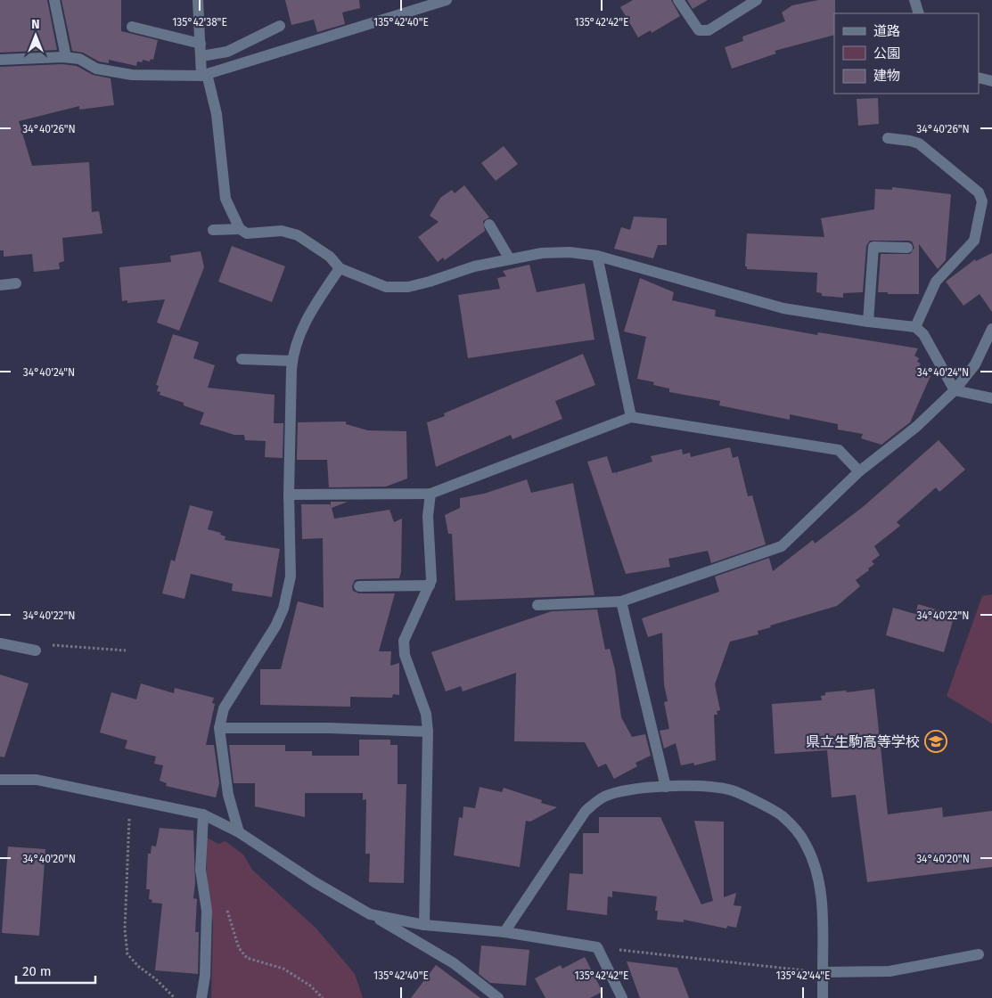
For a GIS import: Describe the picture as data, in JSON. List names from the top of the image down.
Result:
{
  "places": {
    "school or university": ["県立生駒高等学校"]
  },
  "legend": ["道路", "公園", "建物"],
  "scale_bar": "20 m",
  "north": "top",
  "coordinates": [
    "135°42'38\"E",
    "135°42'40\"E",
    "135°42'42\"E",
    "34°40'26\"N",
    "34°40'24\"N",
    "34°40'22\"N",
    "34°40'20\"N",
    "135°42'44\"E"
  ]
}
